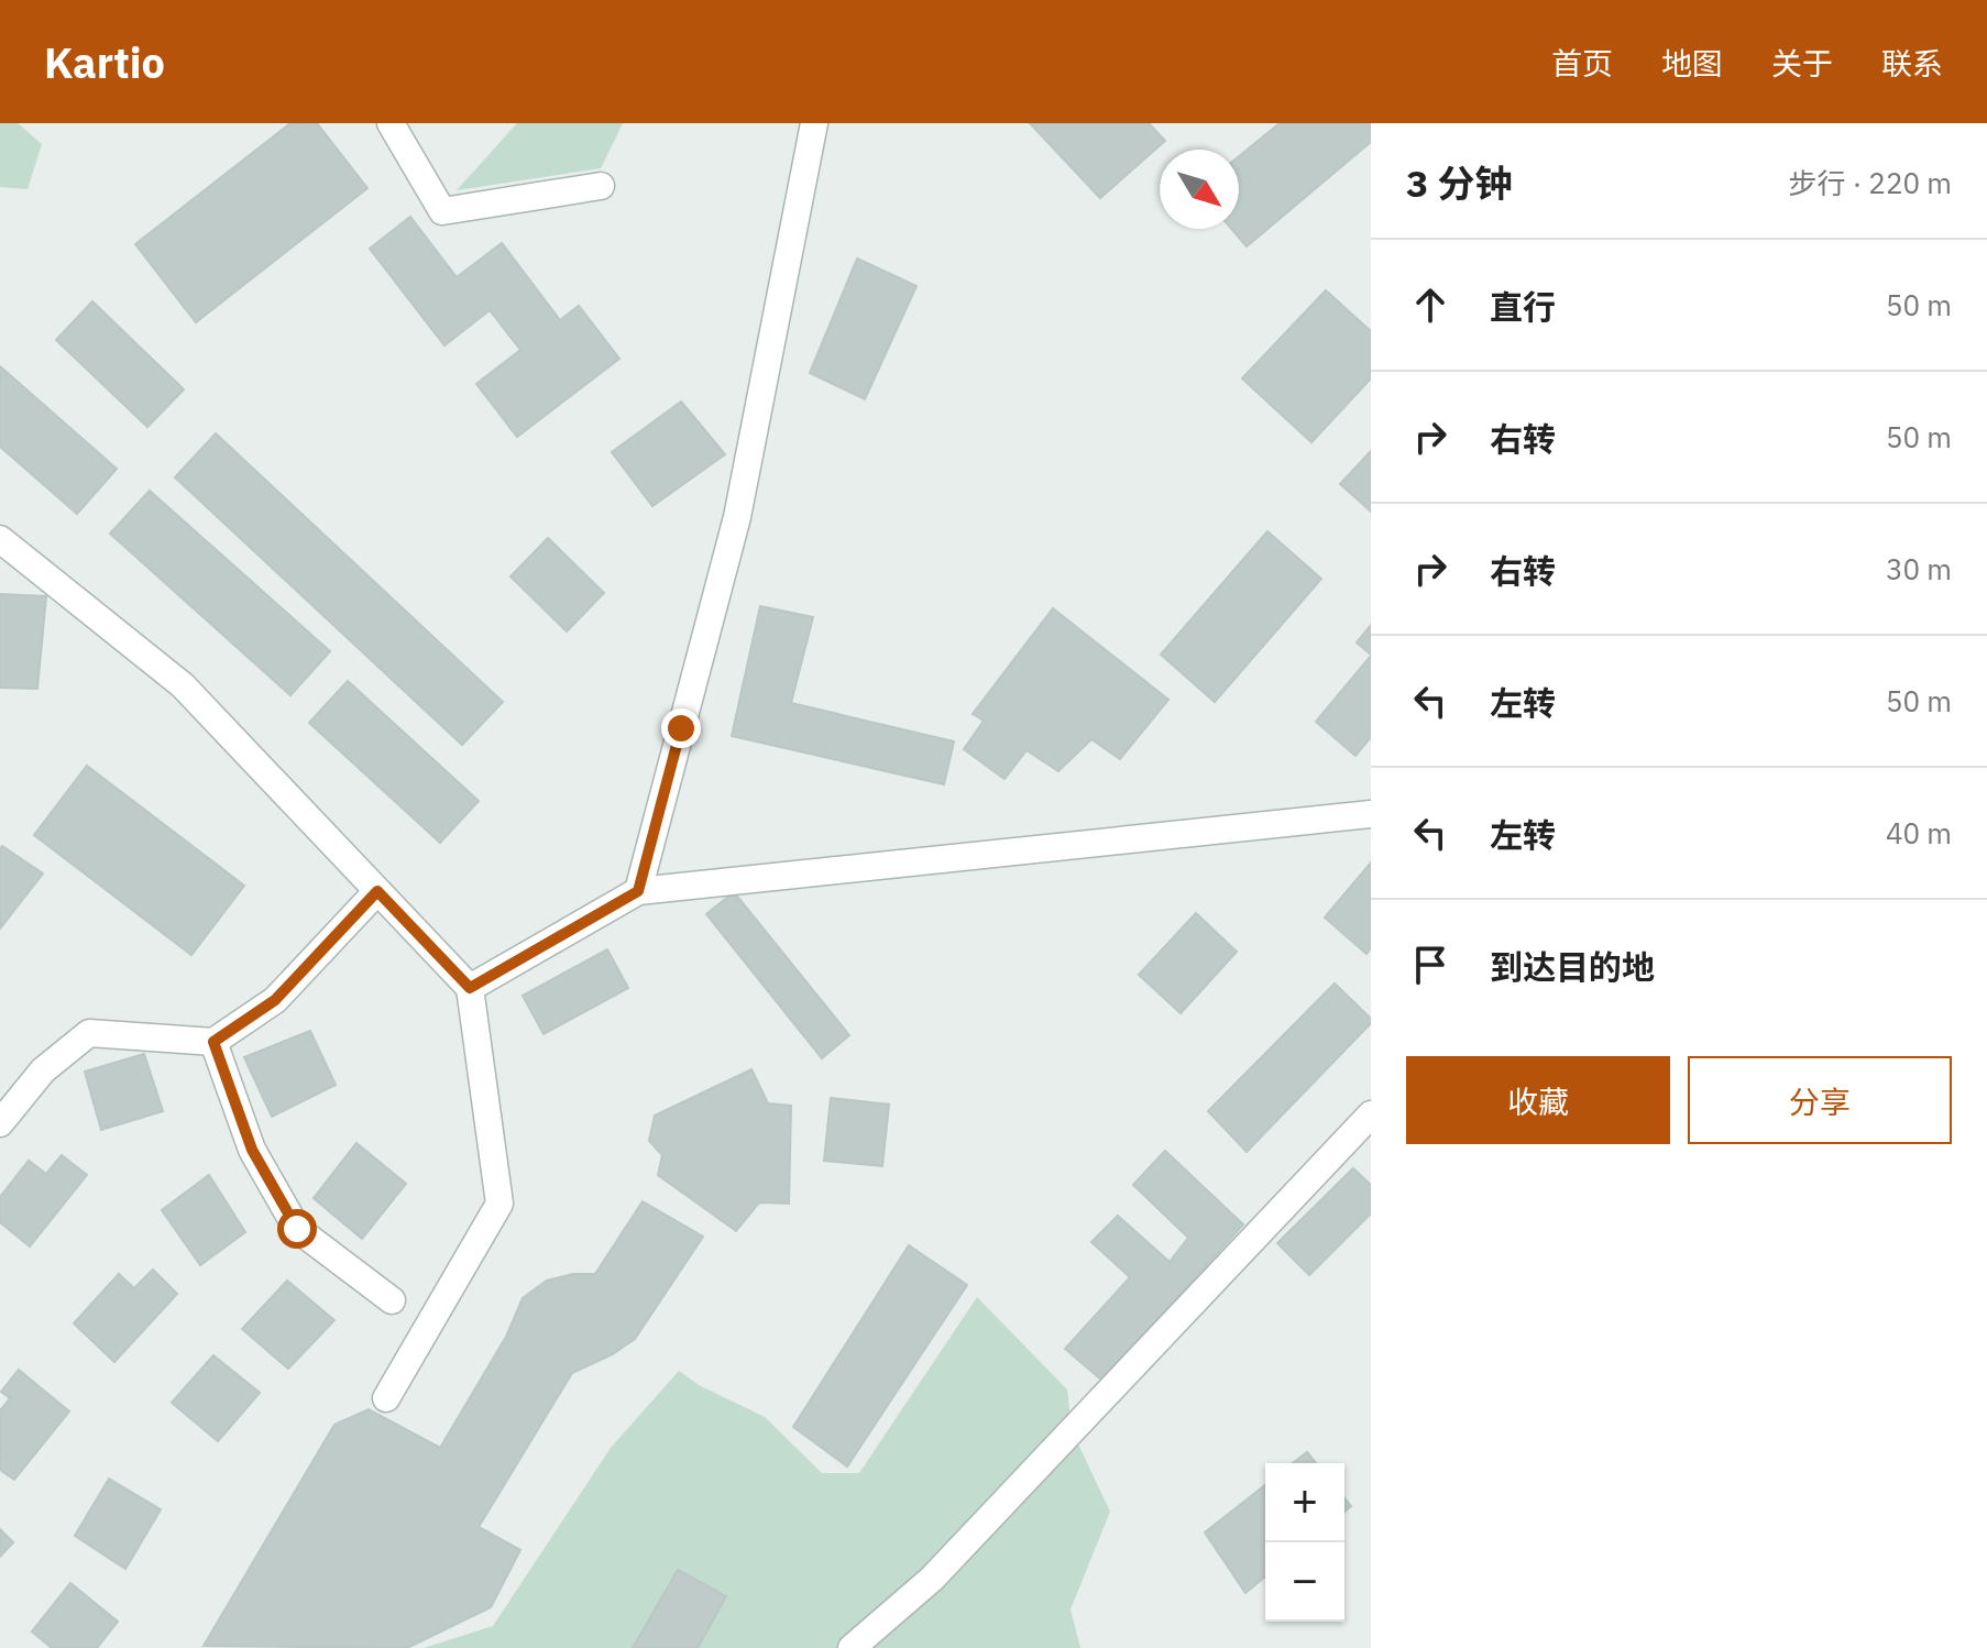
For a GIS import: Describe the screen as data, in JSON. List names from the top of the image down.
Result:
{
  "north": "bottom right",
  "page": {
    "header": "Kartio",
    "nav": [
      "首页",
      "地图",
      "关于",
      "联系"
    ],
    "heading": ["3 分钟", "步行 · 220 m"],
    "list": [
      ["直行", "50 m"],
      ["右转", "50 m"],
      ["右转", "30 m"],
      ["左转", "50 m"],
      ["左转", "40 m"],
      "到达目的地"
    ],
    "buttons": ["收藏", "分享"],
    "map_buttons": ["+", "−"]
  }
}
